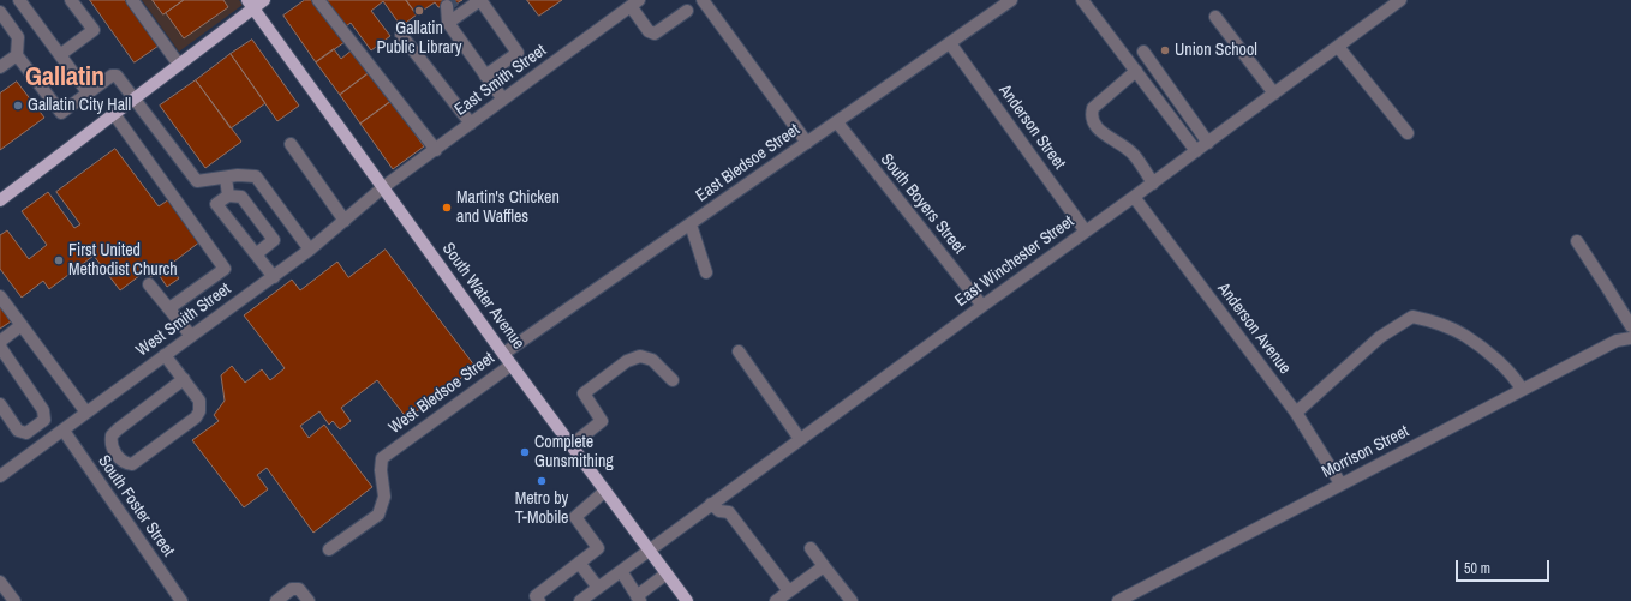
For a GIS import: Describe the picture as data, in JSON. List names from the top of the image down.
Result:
{
  "streets": {
    "main road": ["South Water Avenue"],
    "street": [
      "East Smith Street",
      "Anderson Street",
      "East Bledsoe Street",
      "South Boyers Street",
      "East Winchester Street",
      "West Smith Street",
      "Anderson Avenue",
      "West Bledsoe Street",
      "Morrison Street",
      "South Foster Street"
    ]
  },
  "crossings": [
    ["East Smith Street", "South Water Avenue"],
    ["East Smith Street", "West Smith Street"],
    ["Anderson Street", "East Bledsoe Street"],
    ["Anderson Street", "East Winchester Street"],
    ["East Bledsoe Street", "South Boyers Street"],
    ["East Bledsoe Street", "South Water Avenue"],
    ["South Boyers Street", "East Winchester Street"],
    ["East Winchester Street", "South Water Avenue"],
    ["East Winchester Street", "Anderson Avenue"],
    ["South Water Avenue", "West Smith Street"],
    ["South Water Avenue", "West Bledsoe Street"],
    ["West Smith Street", "South Foster Street"],
    ["Anderson Avenue", "Morrison Street"]
  ],
  "districts": ["Gallatin"],
  "places": [
    "Gallatin Public Library",
    "Union School",
    "Gallatin City Hall",
    "Martin's Chicken and Waffles",
    "First United Methodist Church",
    "Complete Gunsmithing",
    "Metro by T-Mobile"
  ],
  "scale_bar": "50 m"
}
